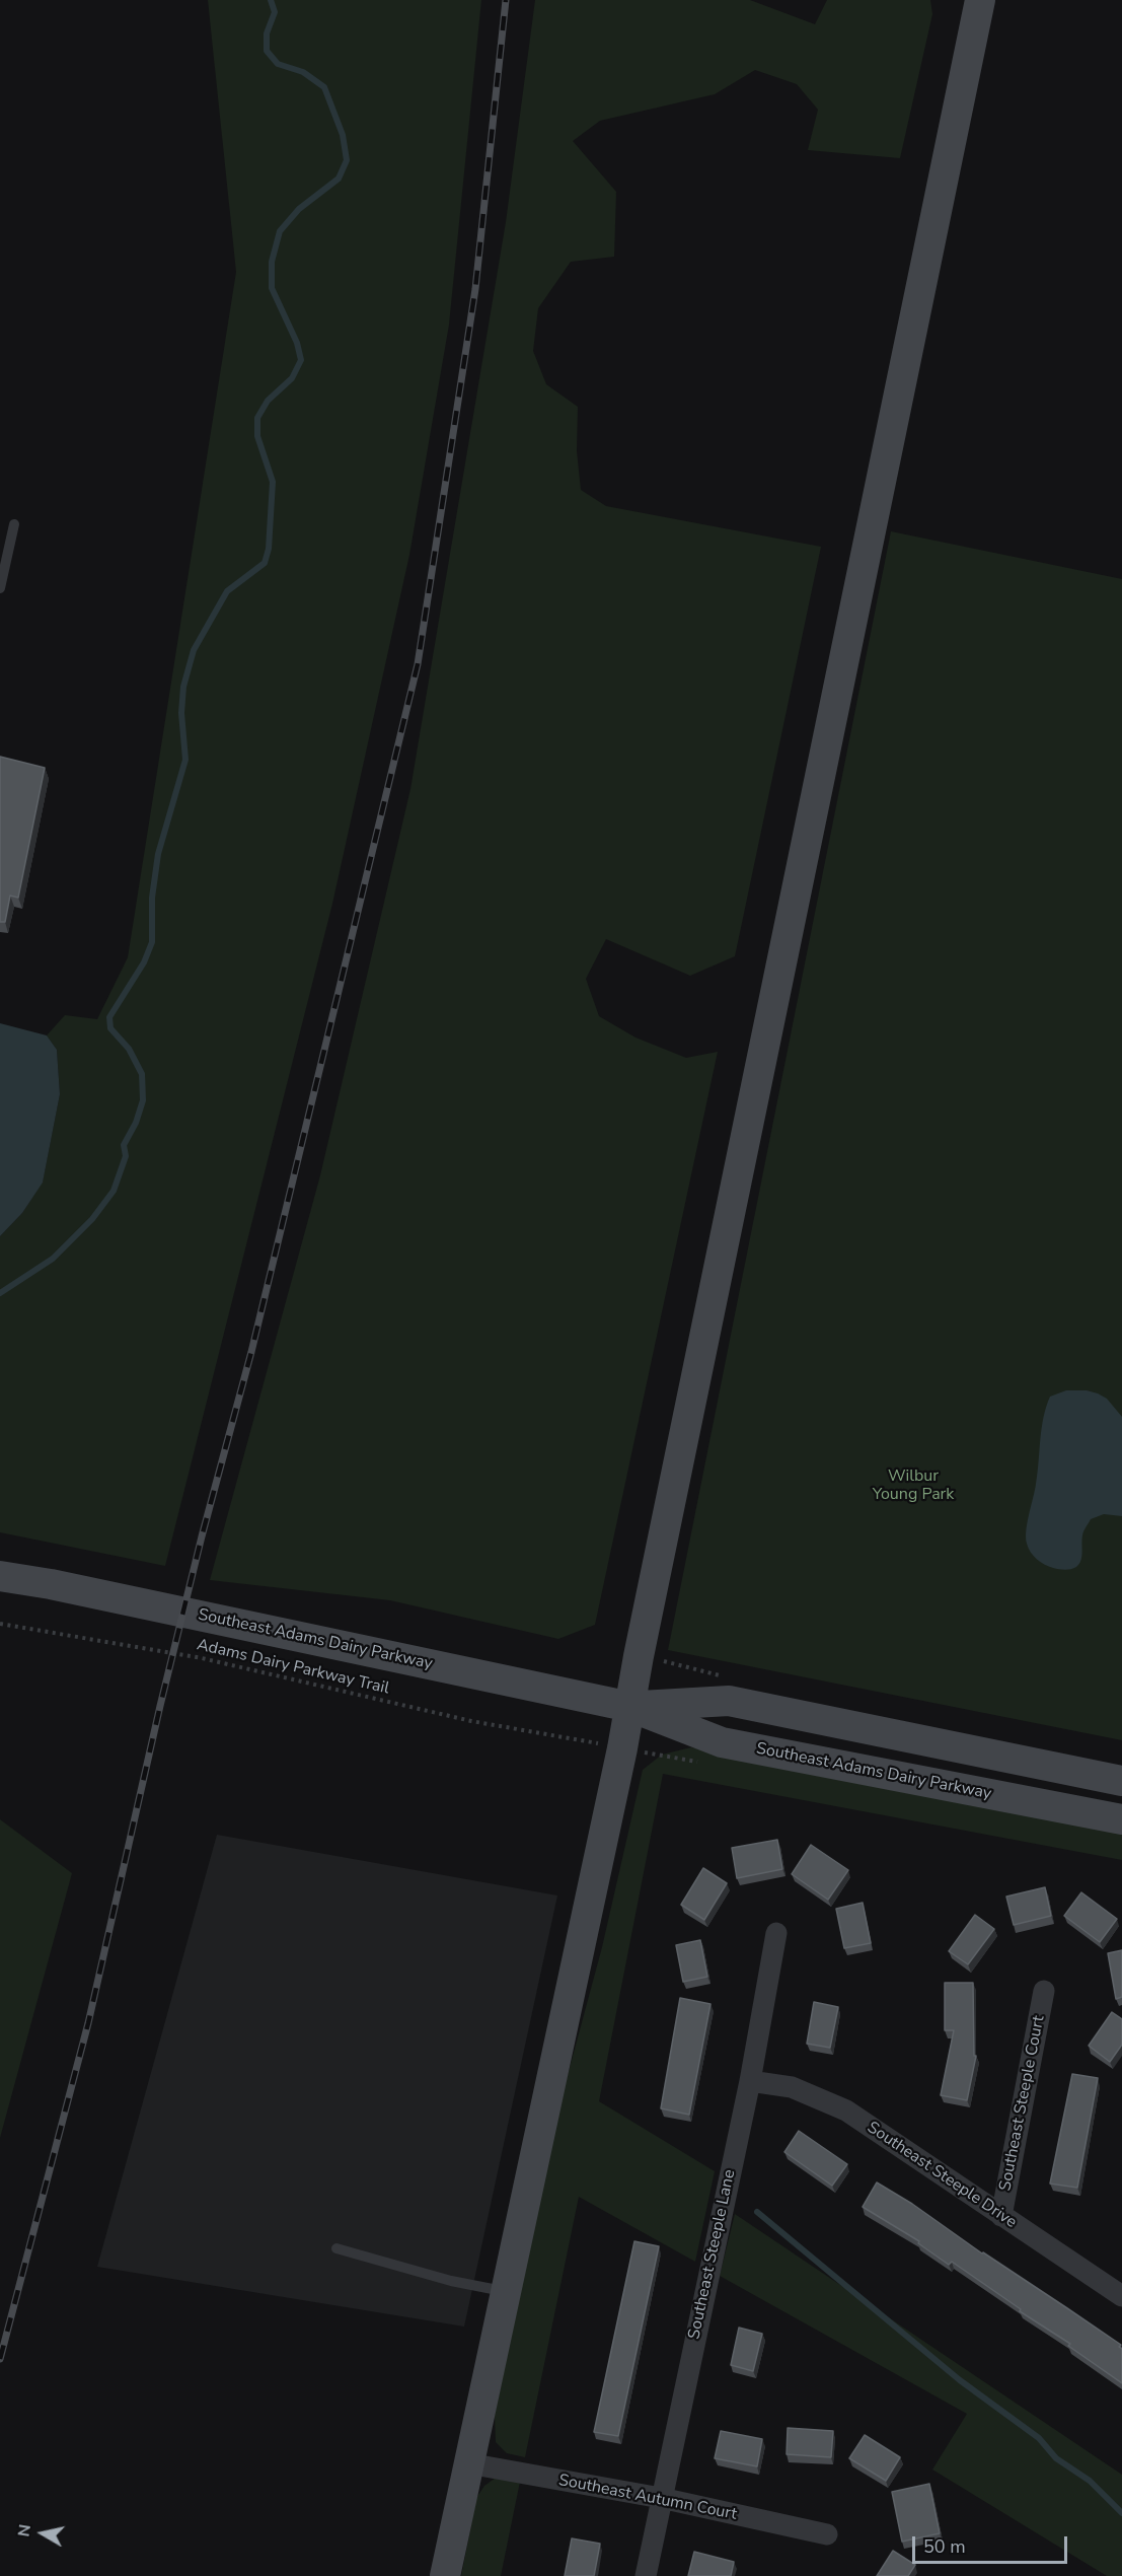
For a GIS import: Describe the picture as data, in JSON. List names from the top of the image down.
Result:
{
  "streets": {
    "main road": ["Southeast Adams Dairy Parkway"],
    "street": [
      "Southeast Steeple Court",
      "Southeast Steeple Drive",
      "Southeast Steeple Lane",
      "Southeast Autumn Court"
    ],
    "path": ["Adams Dairy Parkway Trail"]
  },
  "crossings": [
    ["Southeast Steeple Court", "Southeast Steeple Drive"],
    ["Southeast Steeple Drive", "Southeast Steeple Lane"],
    ["Southeast Steeple Lane", "Southeast Autumn Court"]
  ],
  "parks": ["Wilbur Young Park"],
  "scale_bar": "50 m",
  "north": "left"
}
